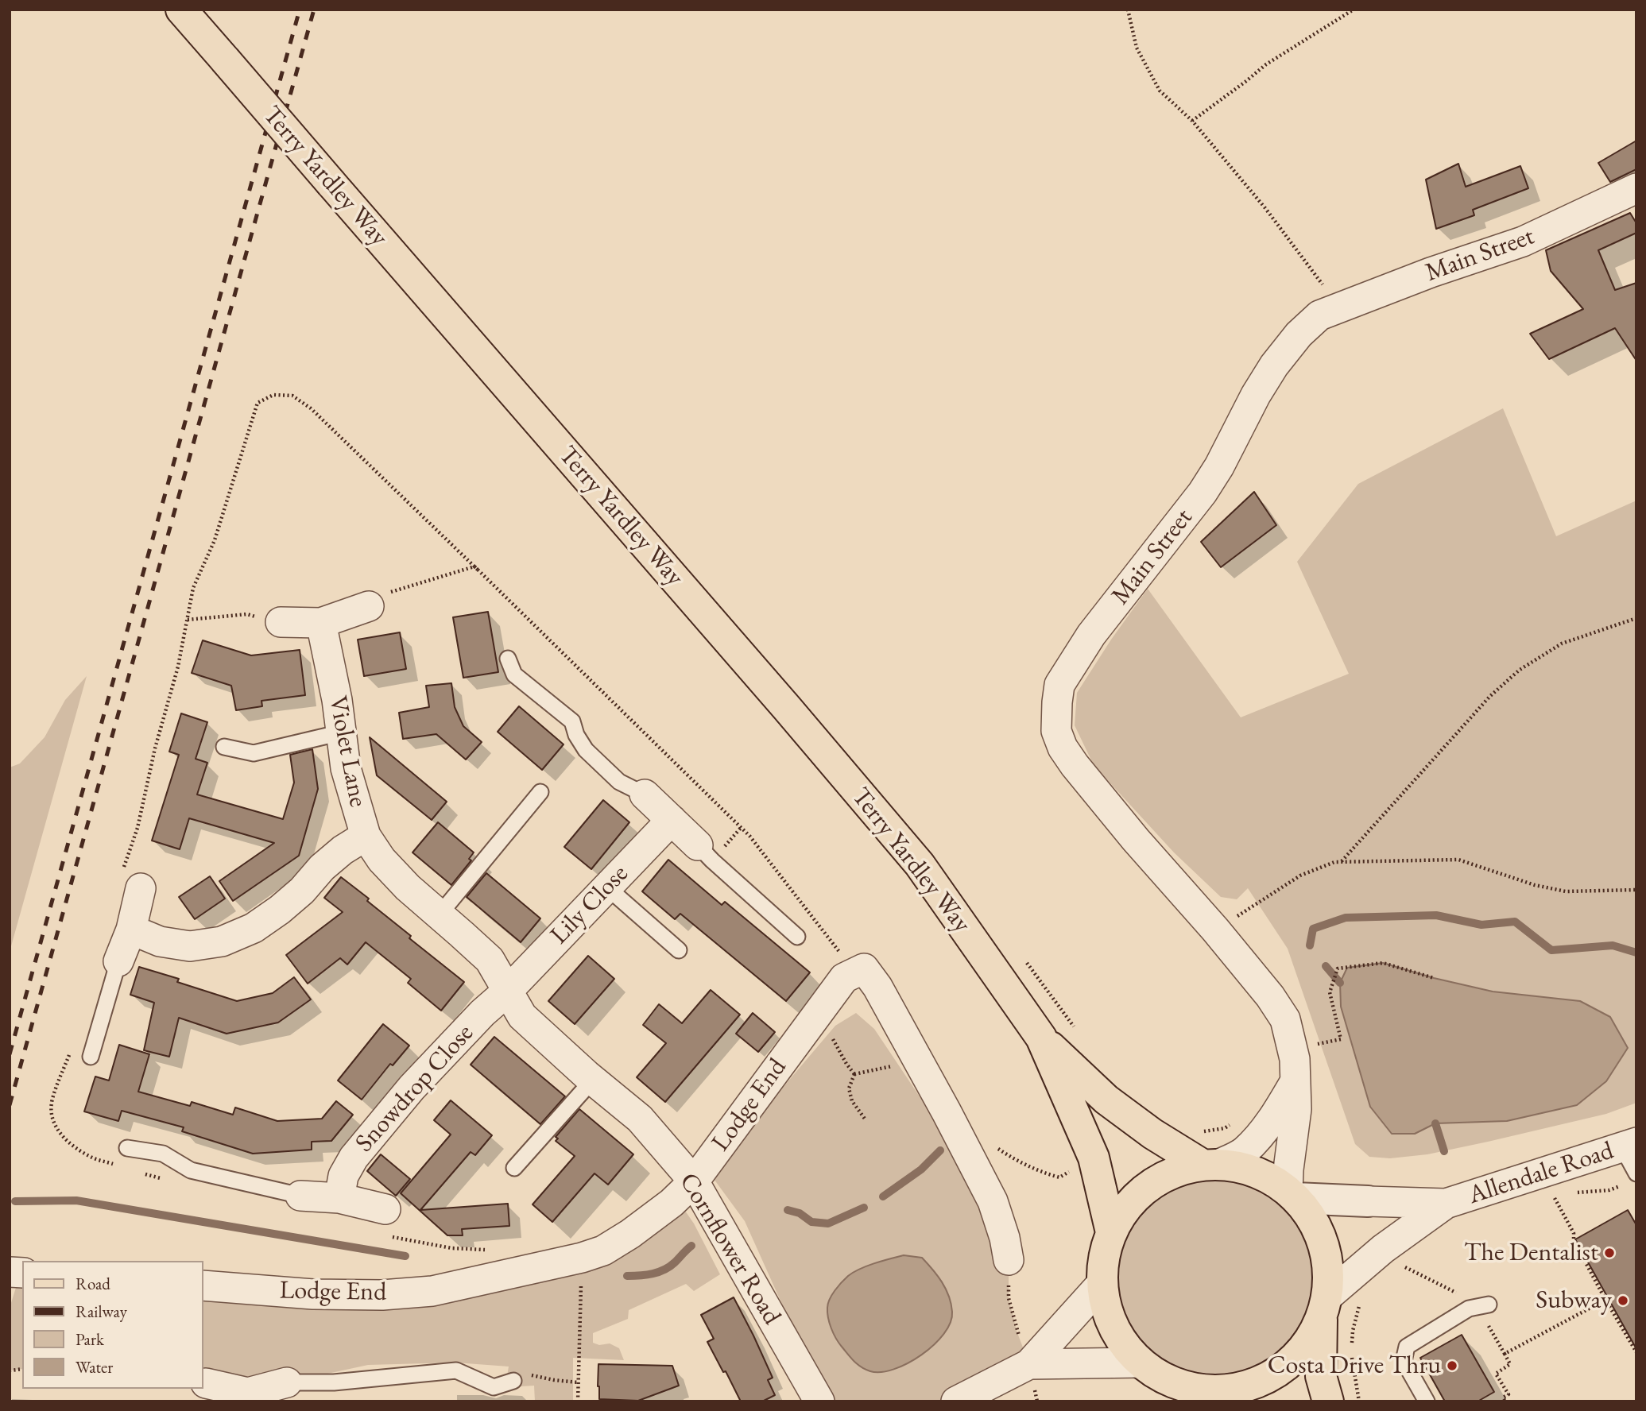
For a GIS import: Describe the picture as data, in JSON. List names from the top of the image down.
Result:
{
  "streets": {
    "main road": ["Terry Yardley Way"],
    "street": [
      "Main Street",
      "Violet Lane",
      "Lily Close",
      "Snowdrop Close",
      "Lodge End",
      "Allendale Road",
      "Cornflower Road"
    ]
  },
  "crossings": [
    ["Main Street", "Allendale Road"],
    ["Violet Lane", "Lily Close"],
    ["Violet Lane", "Snowdrop Close"],
    ["Violet Lane", "Cornflower Road"],
    ["Lily Close", "Snowdrop Close"],
    ["Lily Close", "Cornflower Road"],
    ["Snowdrop Close", "Cornflower Road"],
    ["Lodge End", "Cornflower Road"]
  ],
  "places": ["The Dentalist", "Subway", "Costa Drive Thru"],
  "legend": [
    "Road",
    "Railway",
    "Park",
    "Water"
  ]
}
